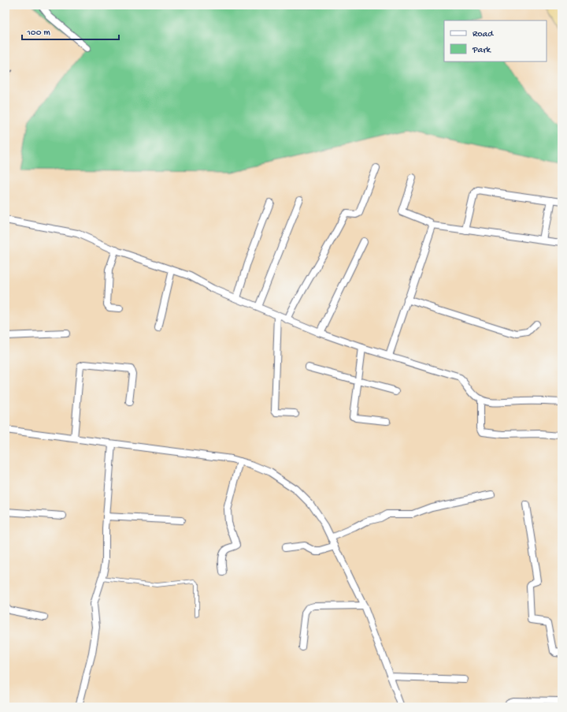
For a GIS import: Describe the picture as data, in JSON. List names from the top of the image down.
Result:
{
  "legend": ["Road", "Park"],
  "scale_bar": "100 m"
}
